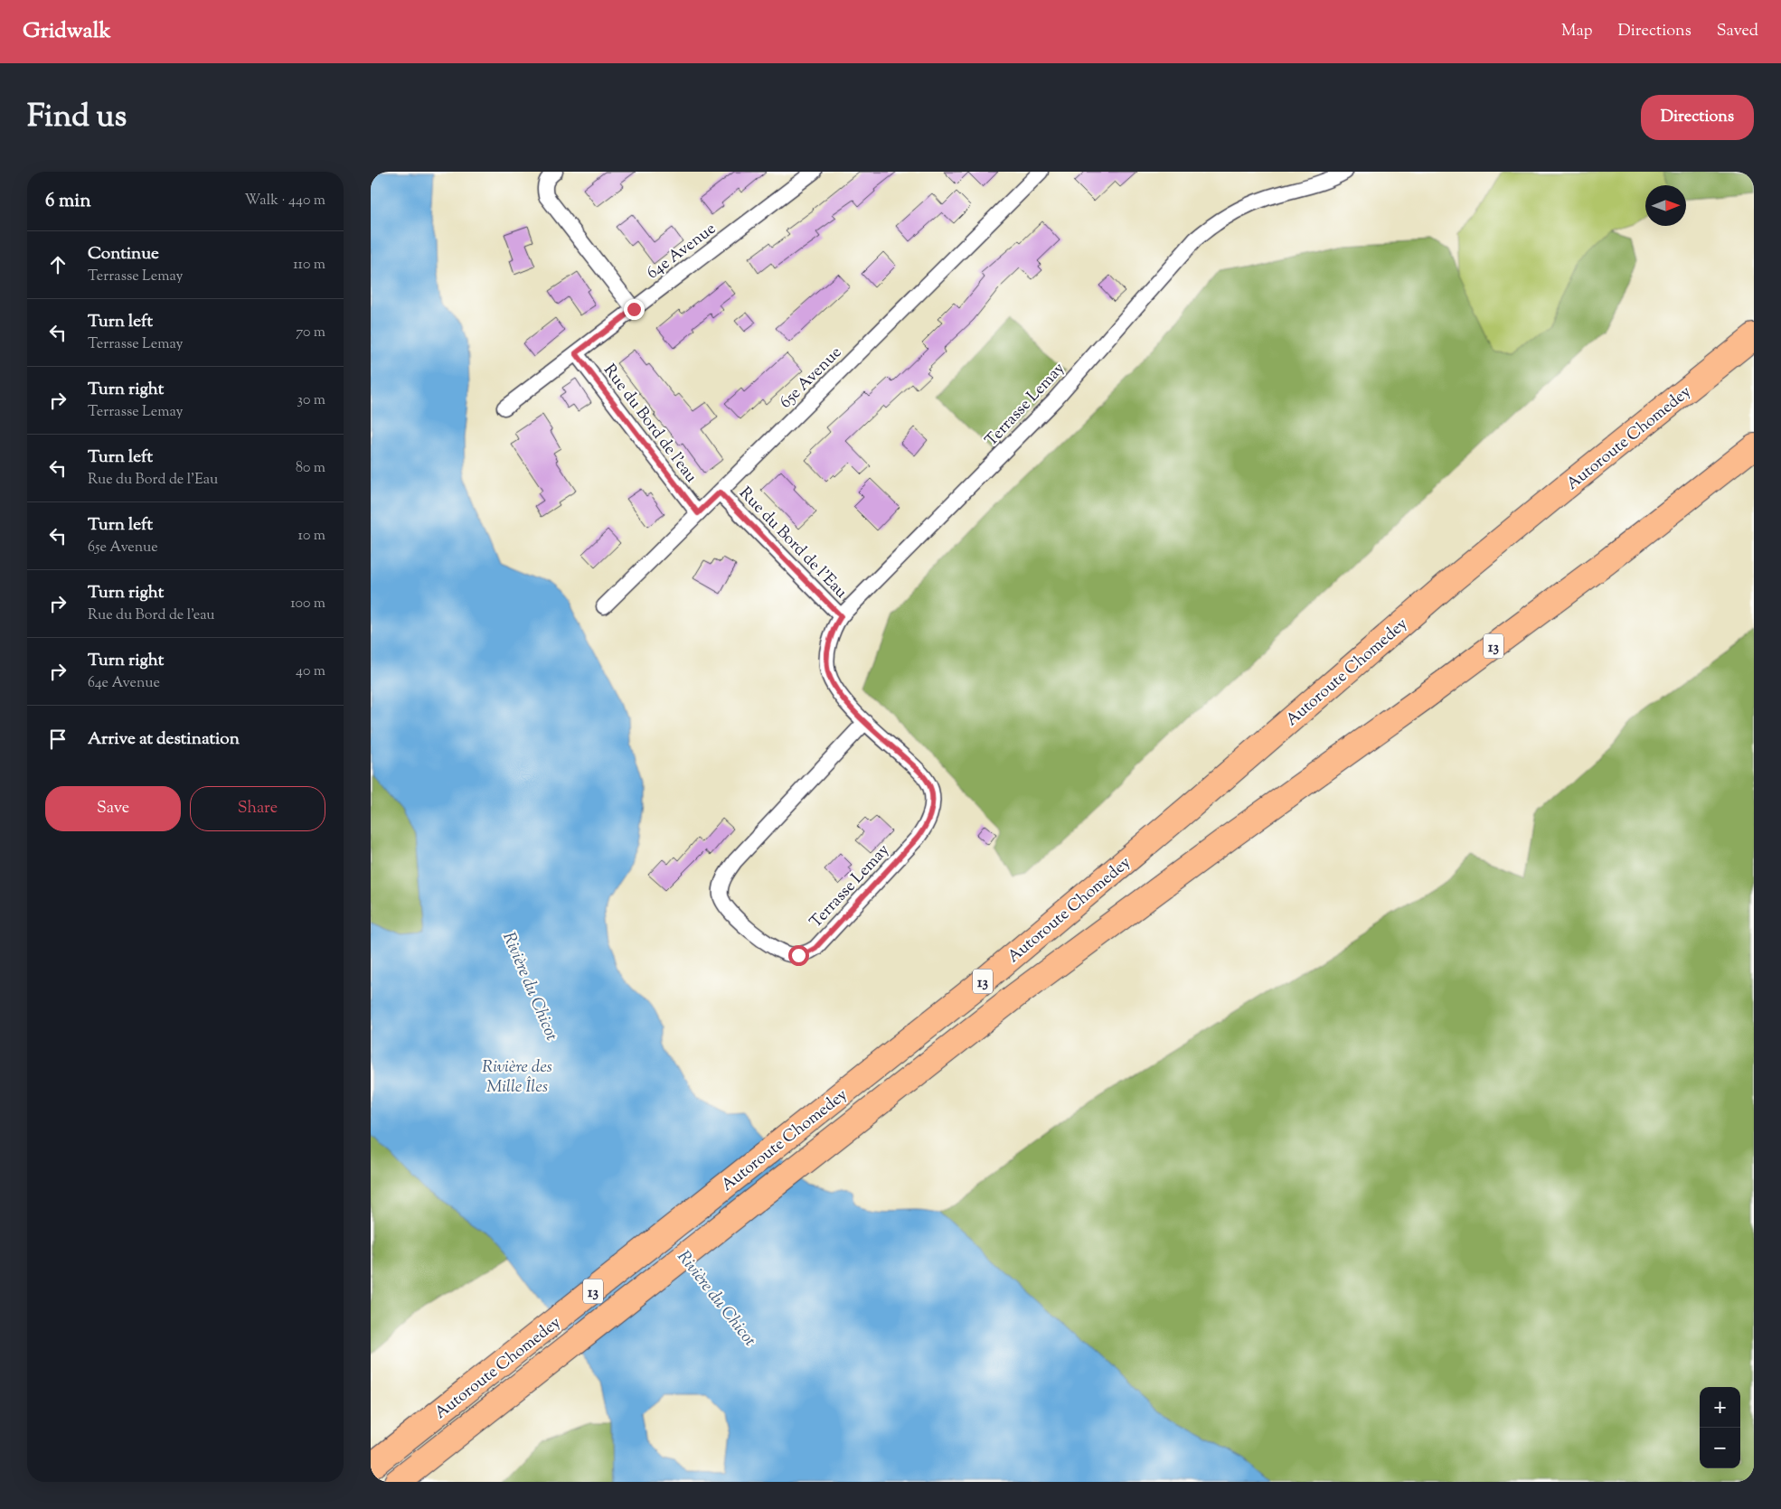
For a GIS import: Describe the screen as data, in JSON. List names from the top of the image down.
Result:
{
  "streets": {
    "highway": ["Autoroute Chomedey", "13"],
    "street": [
      "64e Avenue",
      "65e Avenue",
      "Terrasse Lemay",
      "Rue du Bord de l'eau",
      "Rue du Bord de l'Eau"
    ]
  },
  "crossings": [
    ["64e Avenue", "Rue du Bord de l'eau"],
    ["65e Avenue", "Rue du Bord de l'eau"],
    ["65e Avenue", "Rue du Bord de l'Eau"],
    ["Terrasse Lemay", "Rue du Bord de l'Eau"]
  ],
  "water": ["Rivière du Chicot", "Rivière des Mille Îles"],
  "north": "right",
  "page": {
    "header": "Gridwalk",
    "nav": ["Map", "Directions", "Saved"],
    "title": "Find us",
    "buttons": [
      "Directions",
      ["Save", "Share"]
    ],
    "heading": ["6 min", "Walk · 440 m"],
    "list": [
      ["Continue", "Terrasse Lemay", "110 m"],
      ["Turn left", "Terrasse Lemay", "70 m"],
      ["Turn right", "Terrasse Lemay", "30 m"],
      ["Turn left", "Rue du Bord de l'Eau", "80 m"],
      ["Turn left", "65e Avenue", "10 m"],
      ["Turn right", "Rue du Bord de l'eau", "100 m"],
      ["Turn right", "64e Avenue", "40 m"],
      "Arrive at destination"
    ],
    "map_buttons": ["+", "−"]
  }
}
